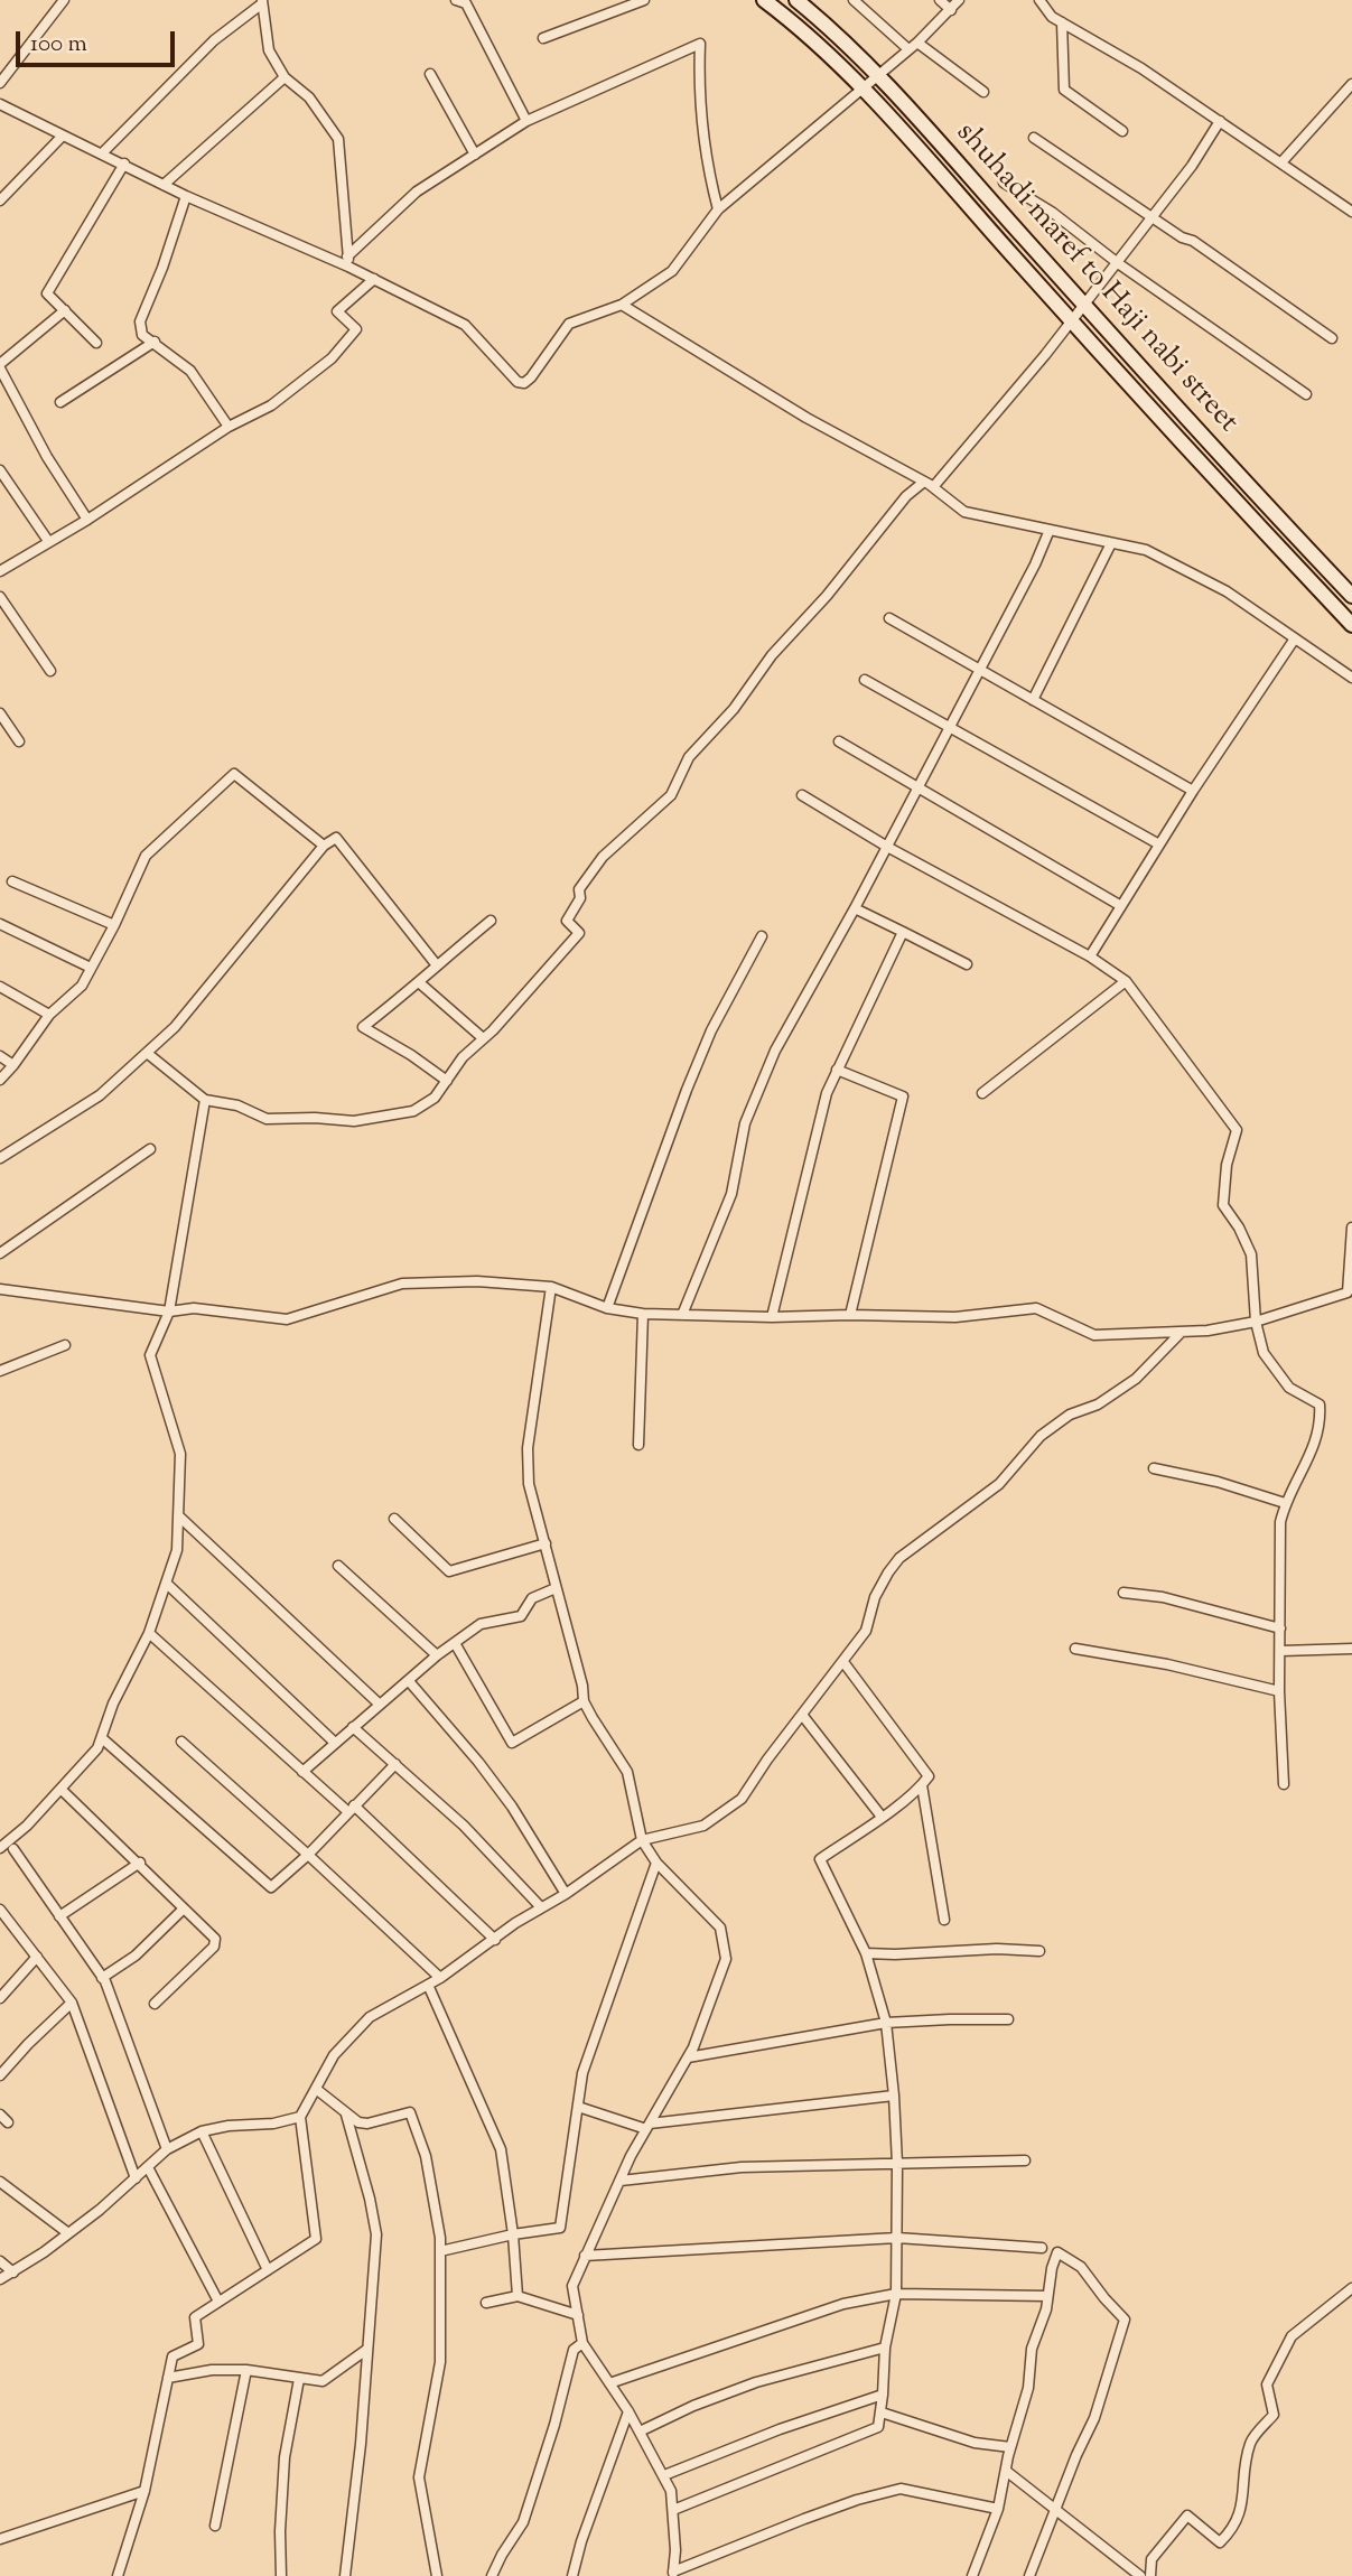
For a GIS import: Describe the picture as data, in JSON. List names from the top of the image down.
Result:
{
  "streets": {
    "main road": ["shuhadi maref to Haji nabi street"]
  },
  "scale_bar": "100 m"
}
